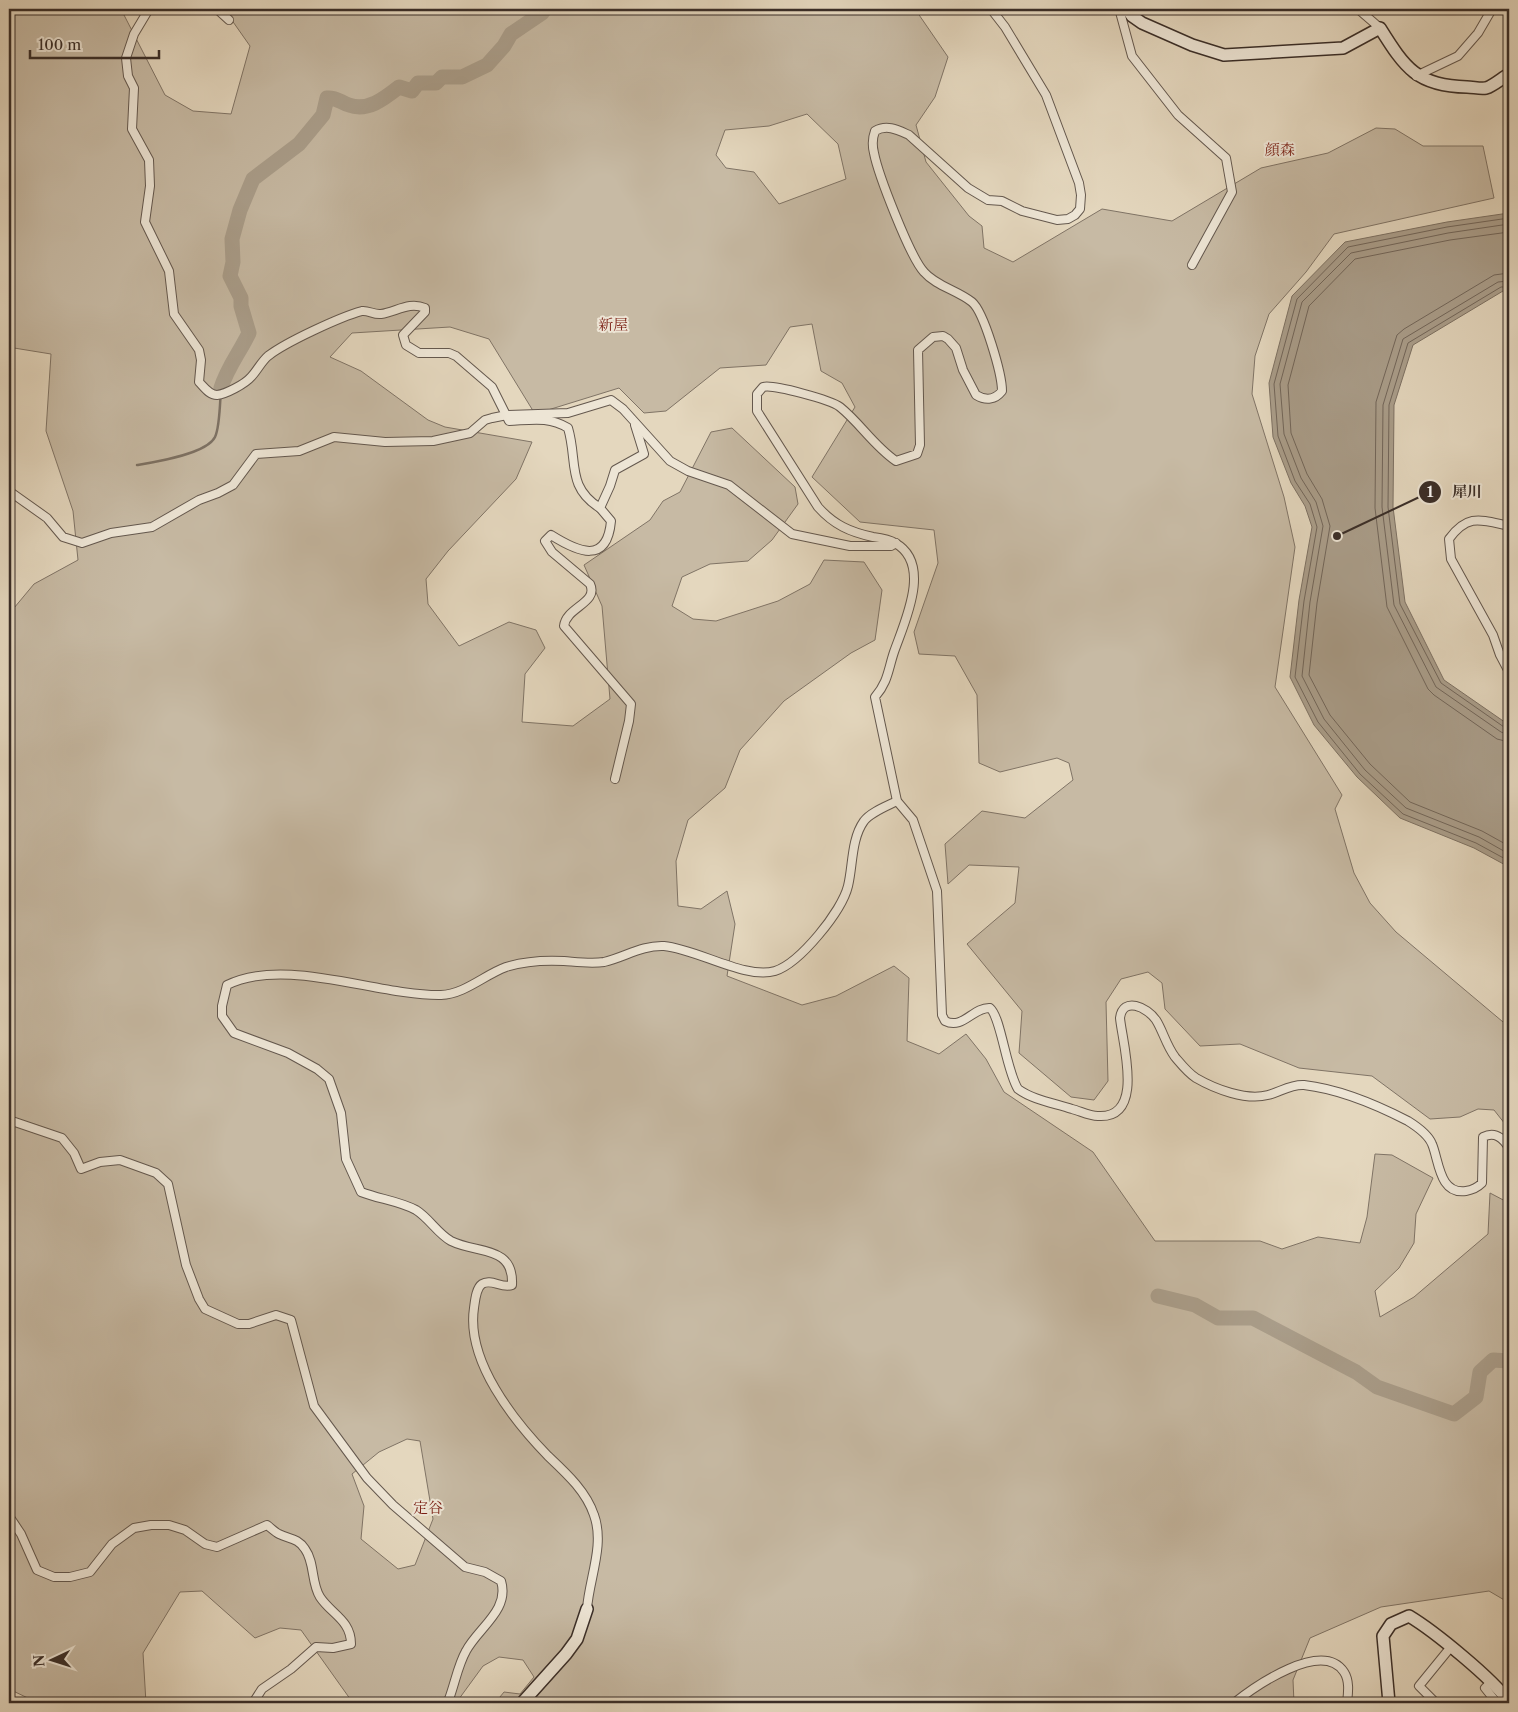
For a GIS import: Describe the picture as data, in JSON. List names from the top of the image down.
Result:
{
  "districts": ["顔森", "新屋", "定谷"],
  "places": ["犀川"],
  "scale_bar": "100 m",
  "north": "left"
}
